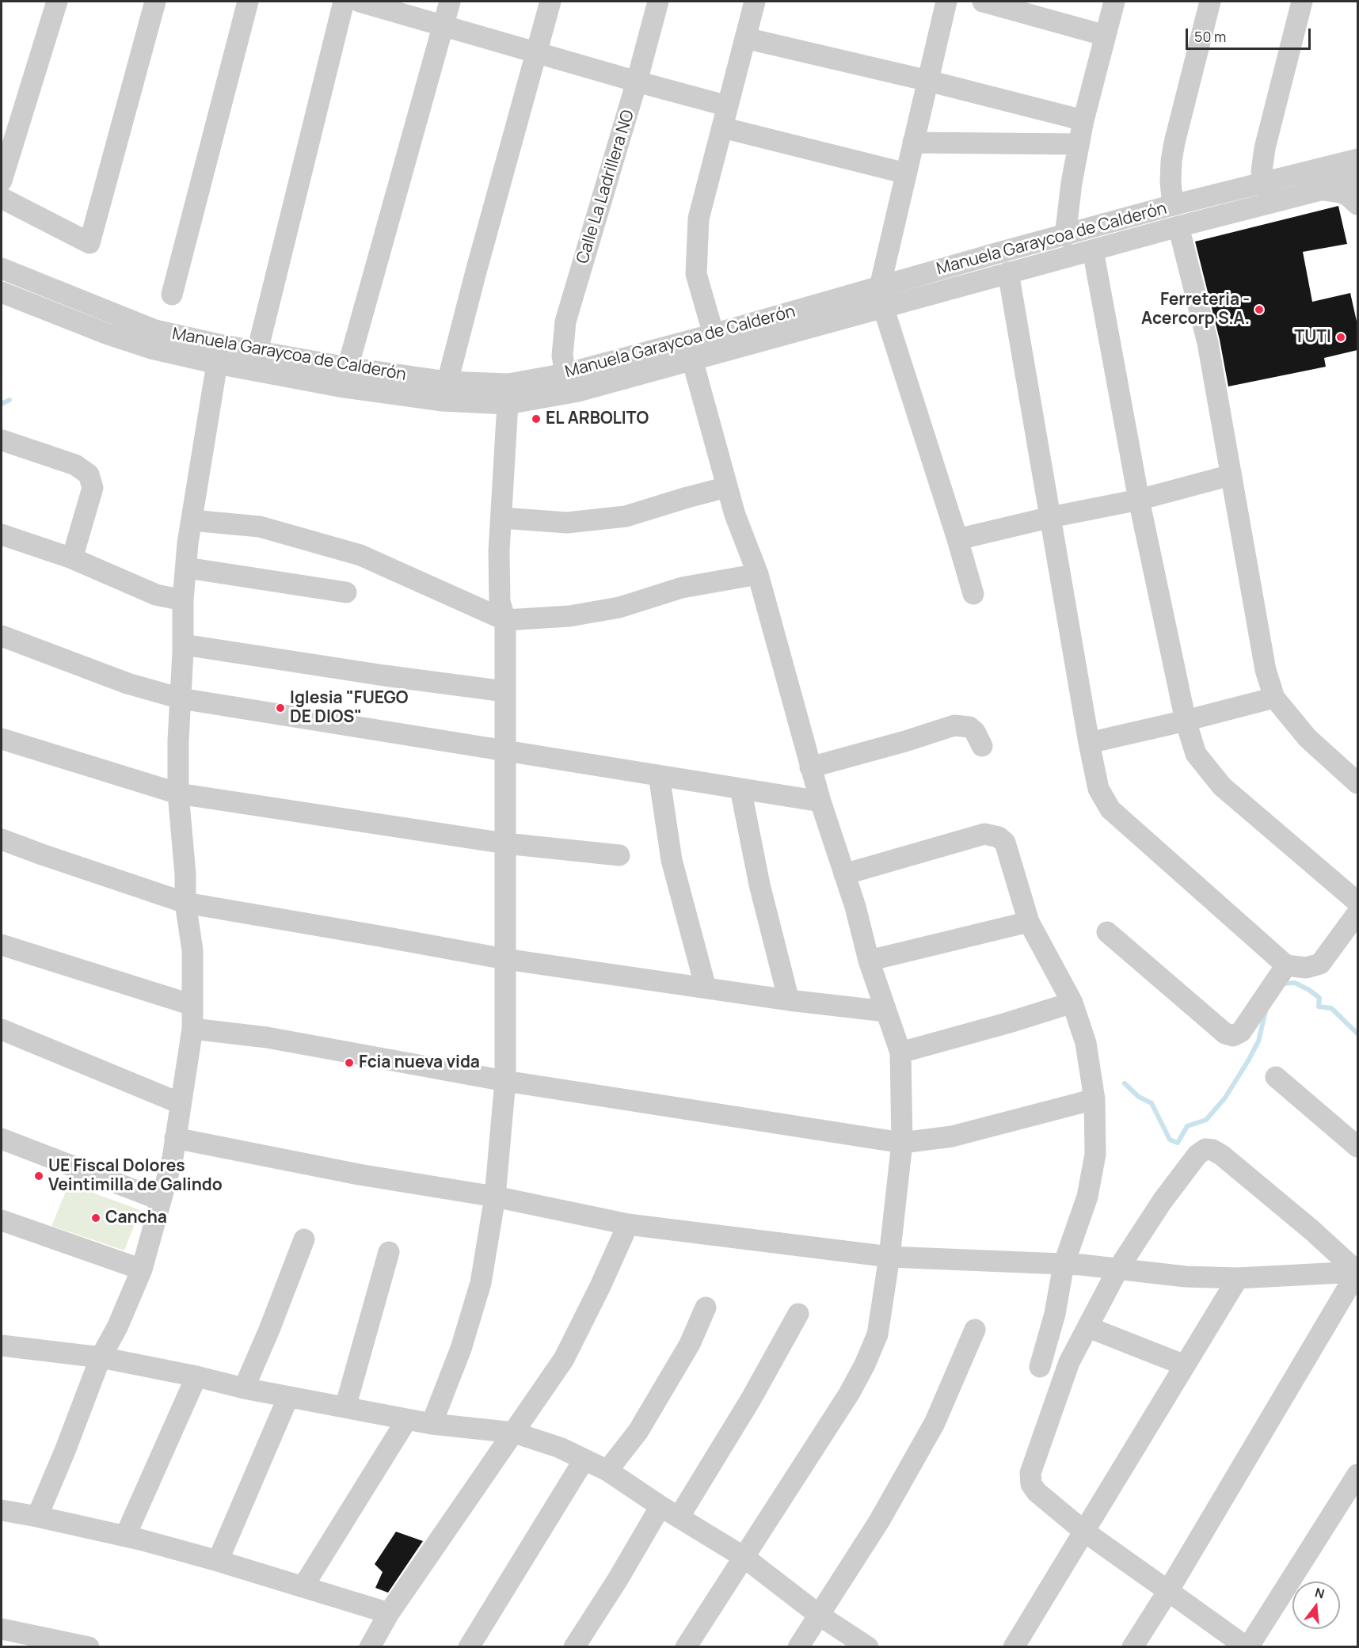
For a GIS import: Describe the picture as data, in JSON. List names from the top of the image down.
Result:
{
  "streets": {
    "street": ["Calle La Ladrillera NO", "Manuela Garaycoa de Calderón"]
  },
  "crossings": [
    ["Calle La Ladrillera NO", "Manuela Garaycoa de Calderón"]
  ],
  "places": [
    "Ferreteria - Acercorp S.A.",
    "TUTI",
    "EL ARBOLITO",
    "Iglesia \"FUEGO DE DIOS\"",
    "Fcia nueva vida",
    "UE Fiscal Dolores Veintimilla de Galindo",
    "Cancha"
  ],
  "scale_bar": "50 m",
  "north": "top"
}
